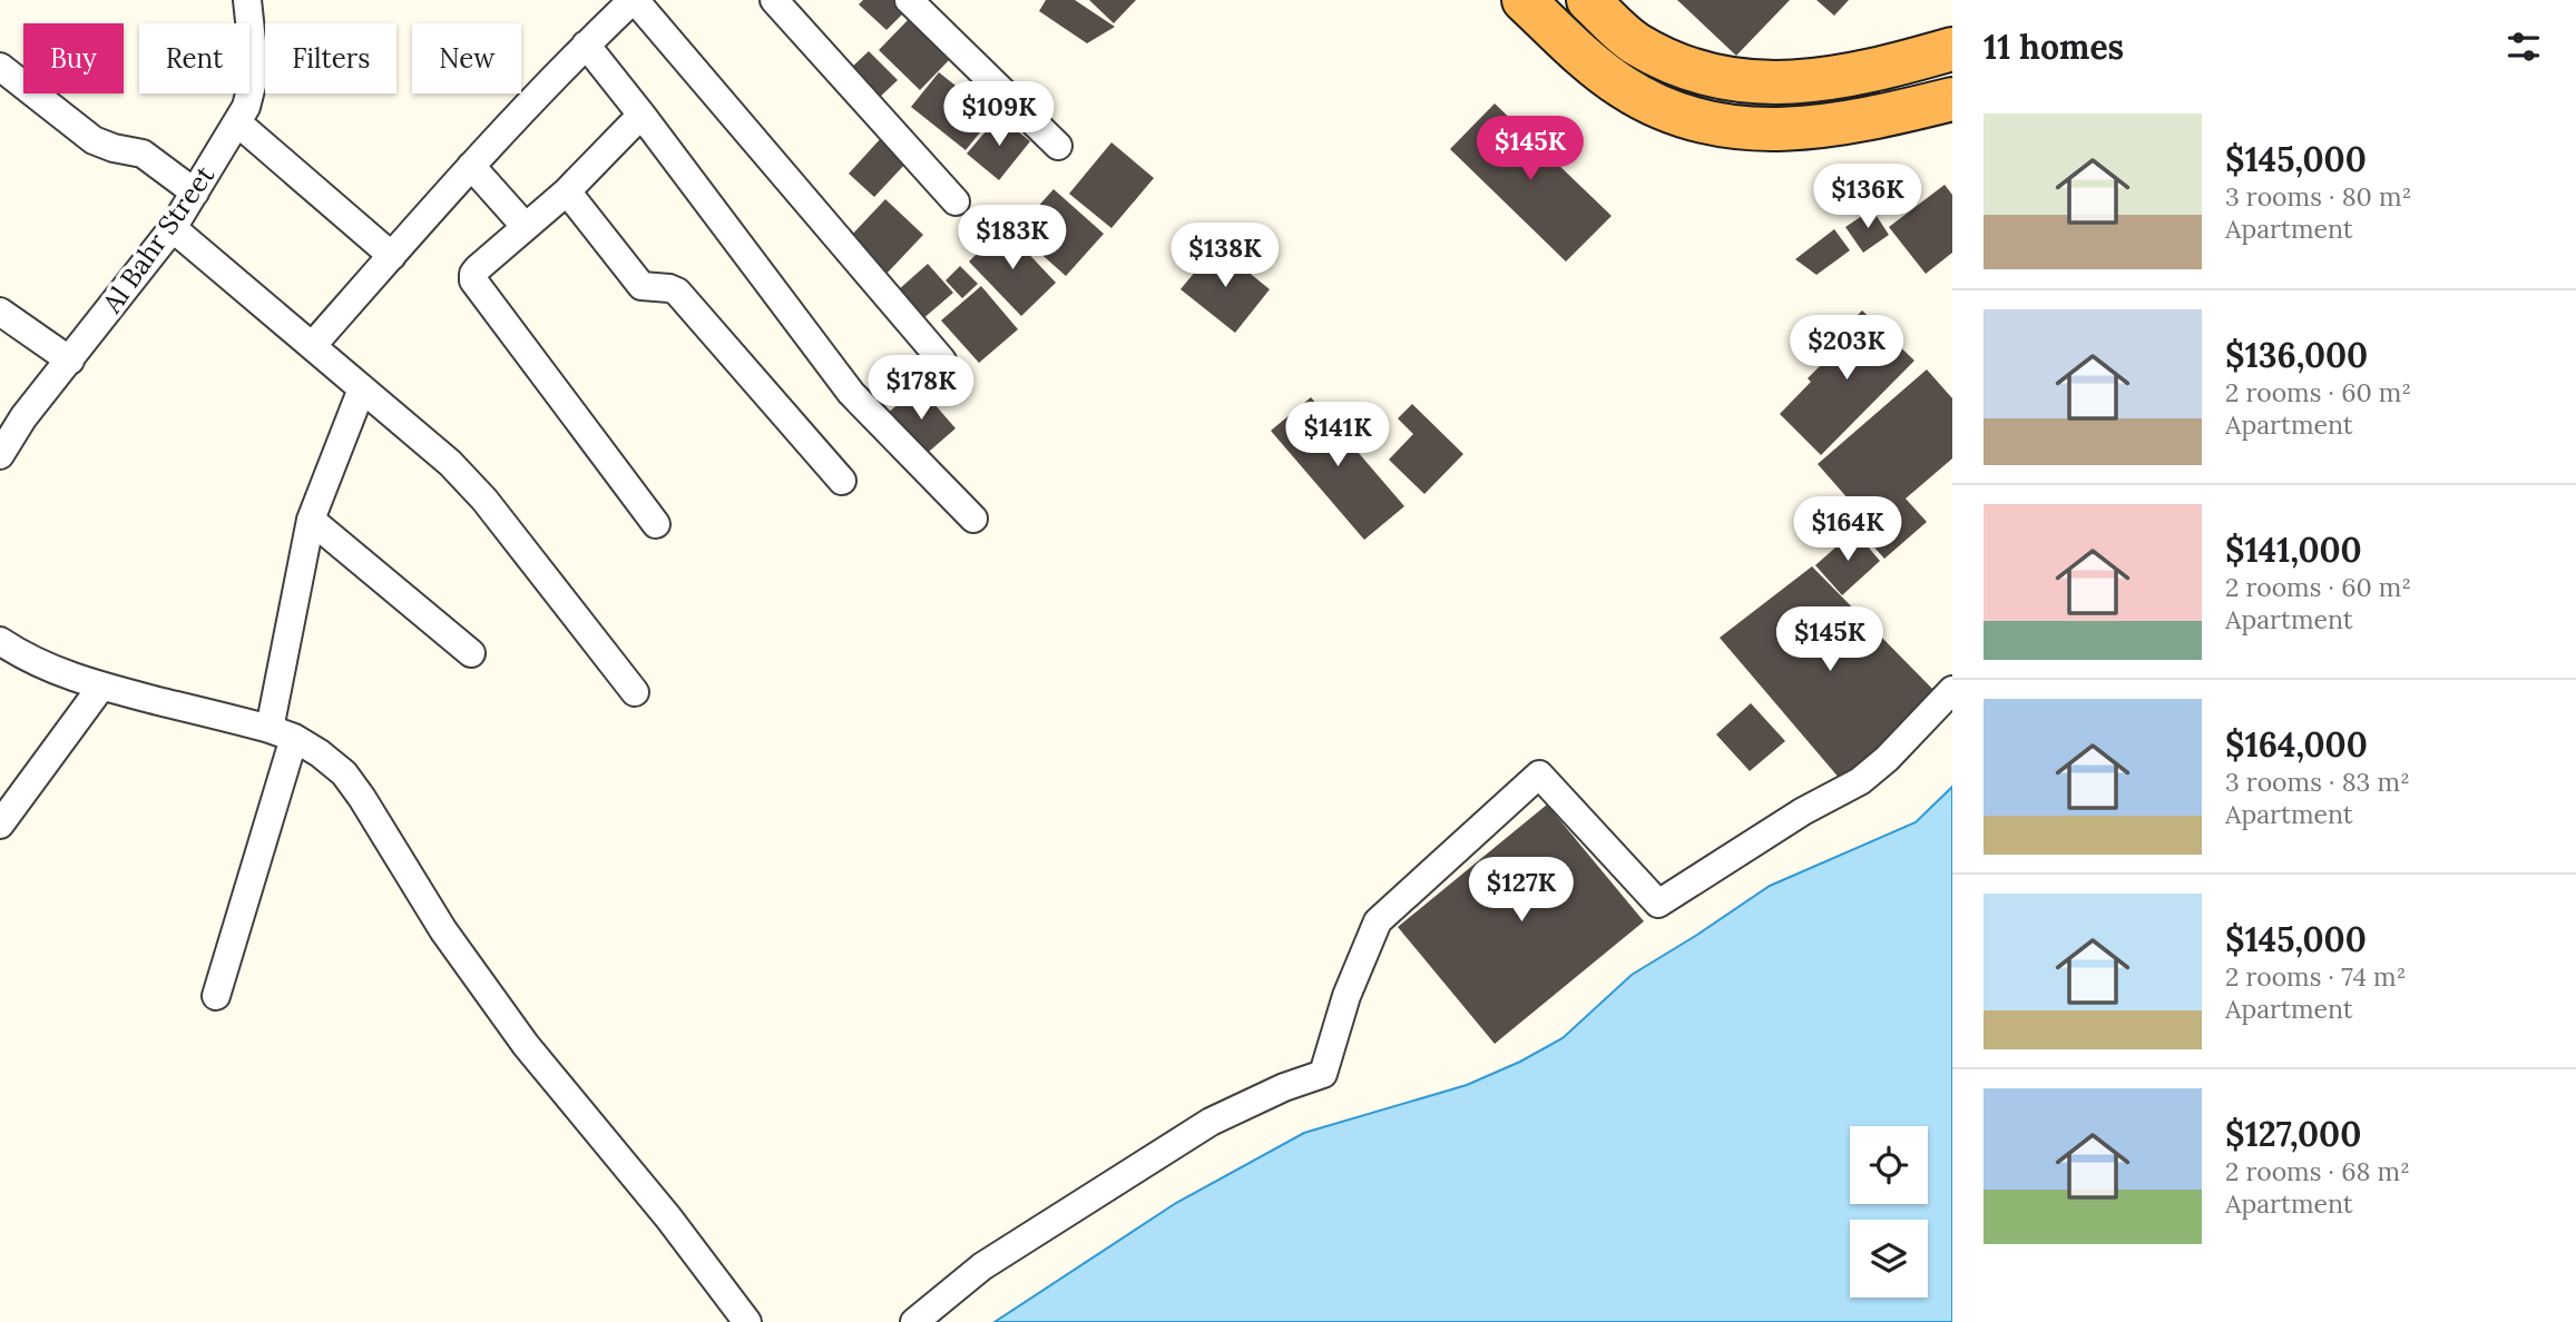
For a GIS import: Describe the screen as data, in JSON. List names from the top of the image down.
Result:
{
  "streets": {
    "street": ["Al Bahr Street"]
  },
  "page": {
    "heading": "11 homes",
    "chip": [
      "Buy",
      "Rent",
      "Filters",
      "New"
    ],
    "price": [
      "$109K",
      "$145K",
      "$136K",
      "$183K",
      "$138K",
      "$203K",
      "$178K",
      "$141K",
      "$164K",
      "$145K",
      "$127K"
    ],
    "list": [
      {
        "name": "$145,000",
        "note": "3 rooms · 80 m² · Apartment"
      },
      {
        "name": "$136,000",
        "note": "2 rooms · 60 m² · Apartment"
      },
      {
        "name": "$141,000",
        "note": "2 rooms · 60 m² · Apartment"
      },
      {
        "name": "$164,000",
        "note": "3 rooms · 83 m² · Apartment"
      },
      {
        "name": "$145,000",
        "note": "2 rooms · 74 m² · Apartment"
      },
      {
        "name": "$127,000",
        "note": "2 rooms · 68 m² · Apartment"
      }
    ]
  }
}
